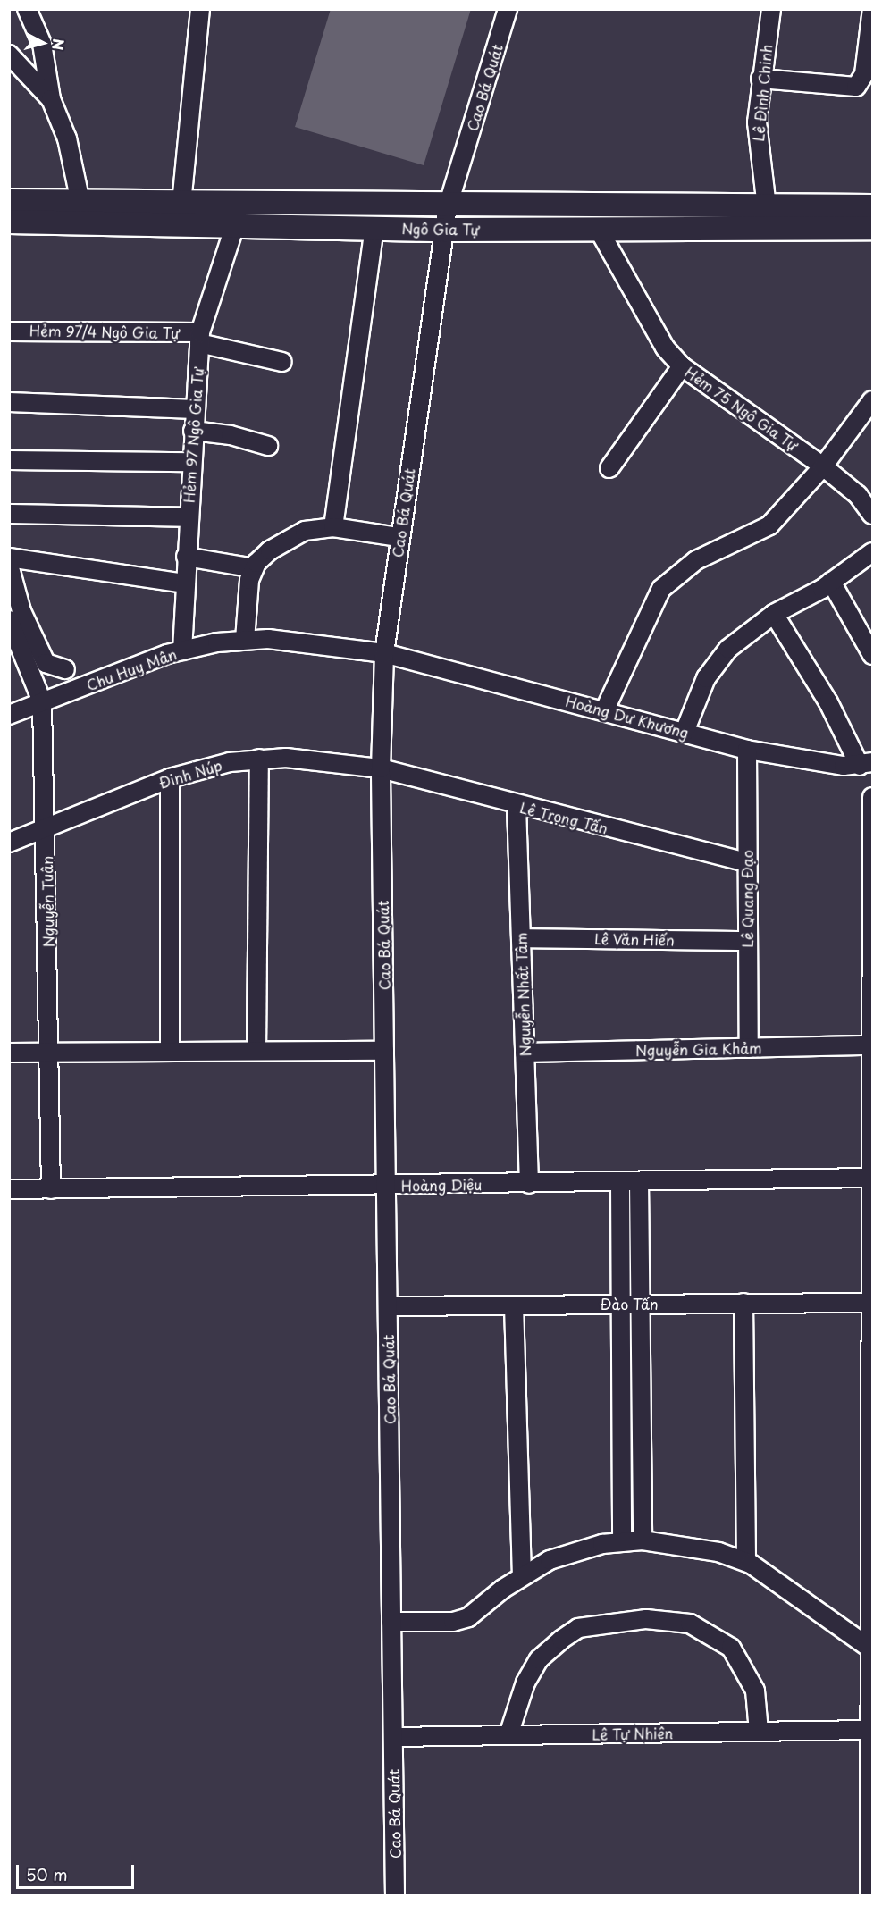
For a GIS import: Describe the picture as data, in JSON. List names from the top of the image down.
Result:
{
  "streets": {
    "main road": ["Ngô Gia Tự"],
    "street": [
      "Cao Bá Quát",
      "Lê Đình Chinh",
      "Hẻm 97/4 Ngô Gia Tự",
      "Hẻm 75 Ngô Gia Tự",
      "Hẻm 97 Ngô Gia Tự",
      "Chu Huy Mân",
      "Hoàng Dư Khương",
      "Đinh Núp",
      "Lê Trọng Tấn",
      "Lê Quang Đạo",
      "Nguyễn Tuân",
      "Lê Văn Hiến",
      "Nguyễn Nhất Tâm",
      "Nguyễn Gia Khảm",
      "Hoàng Diệu",
      "Đào Tấn",
      "Lê Tự Nhiên"
    ]
  },
  "crossings": [
    ["Cao Bá Quát", "Ngô Gia Tự"],
    ["Cao Bá Quát", "Chu Huy Mân"],
    ["Cao Bá Quát", "Hoàng Dư Khương"],
    ["Cao Bá Quát", "Đinh Núp"],
    ["Cao Bá Quát", "Lê Trọng Tấn"],
    ["Cao Bá Quát", "Hoàng Diệu"],
    ["Cao Bá Quát", "Đào Tấn"],
    ["Cao Bá Quát", "Lê Tự Nhiên"],
    ["Lê Đình Chinh", "Ngô Gia Tự"],
    ["Ngô Gia Tự", "Hẻm 75 Ngô Gia Tự"],
    ["Ngô Gia Tự", "Hẻm 97 Ngô Gia Tự"],
    ["Hẻm 97/4 Ngô Gia Tự", "Hẻm 97 Ngô Gia Tự"],
    ["Hẻm 97 Ngô Gia Tự", "Chu Huy Mân"],
    ["Chu Huy Mân", "Hoàng Dư Khương"],
    ["Chu Huy Mân", "Nguyễn Tuân"],
    ["Hoàng Dư Khương", "Lê Quang Đạo"],
    ["Đinh Núp", "Lê Trọng Tấn"],
    ["Đinh Núp", "Nguyễn Tuân"],
    ["Lê Trọng Tấn", "Lê Quang Đạo"],
    ["Lê Trọng Tấn", "Nguyễn Nhất Tâm"],
    ["Lê Quang Đạo", "Lê Văn Hiến"],
    ["Lê Quang Đạo", "Nguyễn Gia Khảm"],
    ["Nguyễn Tuân", "Hoàng Diệu"],
    ["Lê Văn Hiến", "Nguyễn Nhất Tâm"],
    ["Nguyễn Nhất Tâm", "Nguyễn Gia Khảm"],
    ["Nguyễn Nhất Tâm", "Hoàng Diệu"]
  ],
  "scale_bar": "50 m",
  "north": "right"
}
